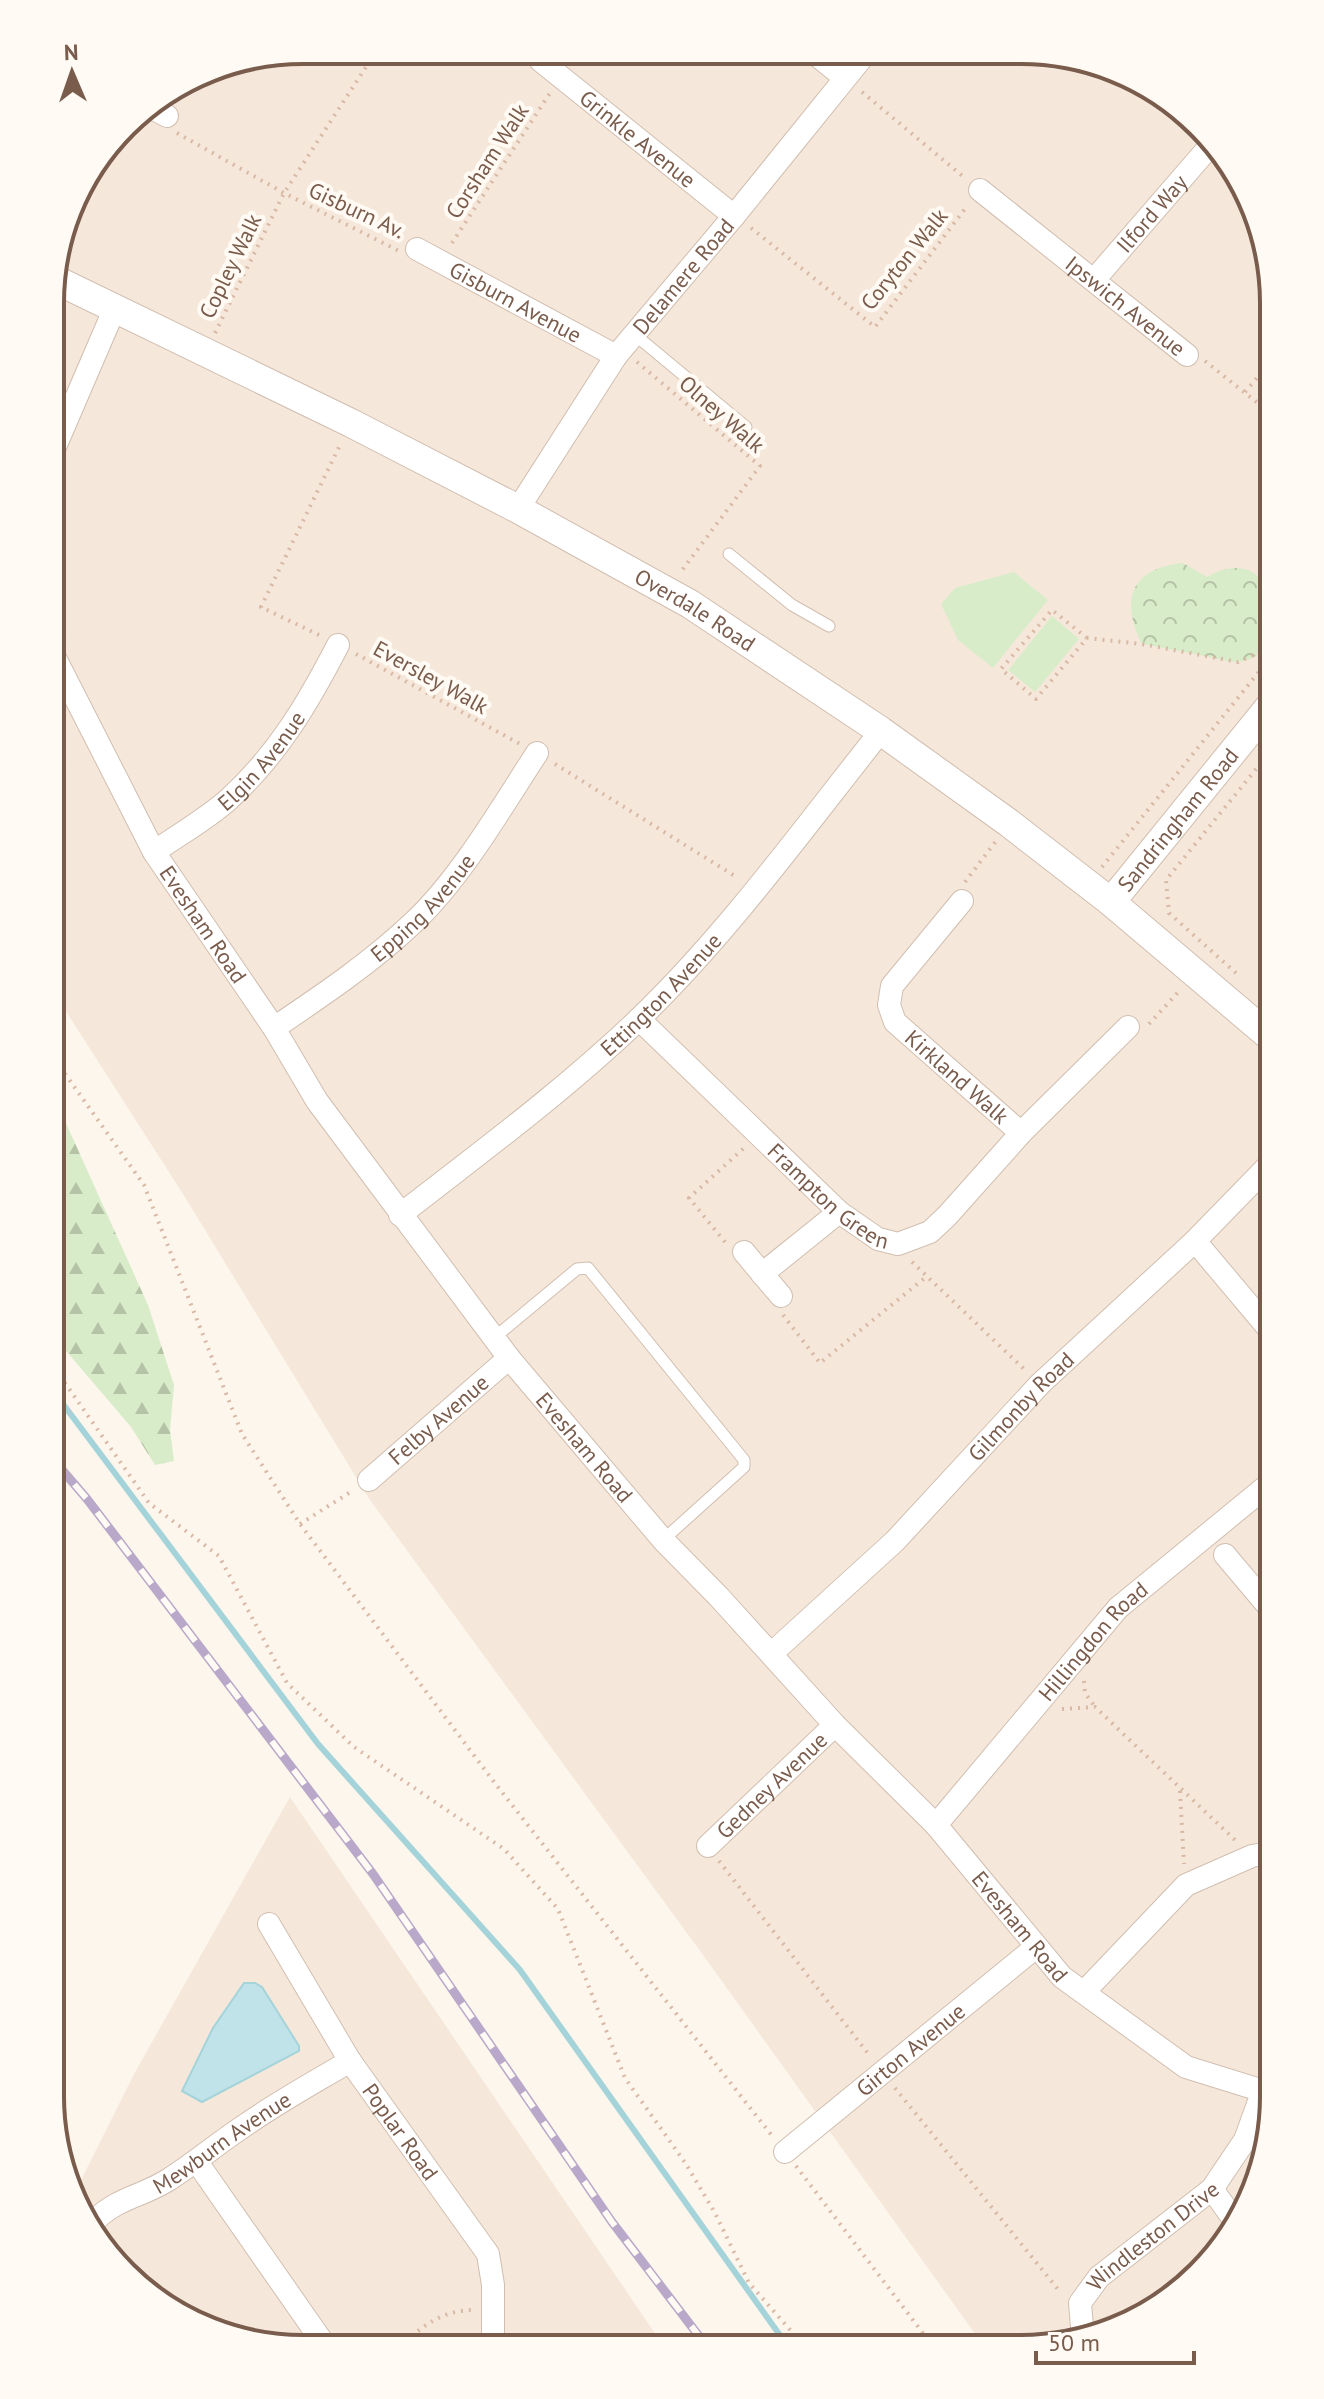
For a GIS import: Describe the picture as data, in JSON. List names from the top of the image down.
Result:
{
  "streets": {
    "street": [
      "Grinkle Avenue",
      "Ilford Way",
      "Delamere Road",
      "Gisburn Avenue",
      "Ipswich Avenue",
      "Overdale Road",
      "Elgin Avenue",
      "Sandringham Road",
      "Epping Avenue",
      "Evesham Road",
      "Ettington Avenue",
      "Kirkland Walk",
      "Frampton Green",
      "Gilmonby Road",
      "Felby Avenue",
      "Hillingdon Road",
      "Gedney Avenue",
      "Girton Avenue",
      "Poplar Road",
      "Mewburn Avenue",
      "Windleston Drive"
    ],
    "path": [
      "Corsham Walk",
      "Gisburn Av.",
      "Coryton Walk",
      "Copley Walk",
      "Olney Walk",
      "Eversley Walk"
    ]
  },
  "crossings": [
    ["Grinkle Avenue", "Corsham Walk"],
    ["Grinkle Avenue", "Coryton Walk"],
    ["Grinkle Avenue", "Delamere Road"],
    ["Corsham Walk", "Gisburn Avenue"],
    ["Gisburn Av.", "Copley Walk"],
    ["Gisburn Av.", "Gisburn Avenue"],
    ["Ilford Way", "Ipswich Avenue"],
    ["Coryton Walk", "Delamere Road"],
    ["Coryton Walk", "Ipswich Avenue"],
    ["Copley Walk", "Overdale Road"],
    ["Delamere Road", "Gisburn Avenue"],
    ["Delamere Road", "Olney Walk"],
    ["Delamere Road", "Overdale Road"],
    ["Gisburn Avenue", "Olney Walk"],
    ["Olney Walk", "Overdale Road"],
    ["Overdale Road", "Eversley Walk"],
    ["Overdale Road", "Sandringham Road"],
    ["Overdale Road", "Ettington Avenue"],
    ["Eversley Walk", "Elgin Avenue"],
    ["Eversley Walk", "Epping Avenue"],
    ["Eversley Walk", "Ettington Avenue"],
    ["Elgin Avenue", "Evesham Road"],
    ["Epping Avenue", "Evesham Road"],
    ["Evesham Road", "Ettington Avenue"],
    ["Evesham Road", "Gilmonby Road"],
    ["Evesham Road", "Felby Avenue"],
    ["Evesham Road", "Hillingdon Road"],
    ["Evesham Road", "Gedney Avenue"],
    ["Evesham Road", "Girton Avenue"],
    ["Ettington Avenue", "Frampton Green"],
    ["Kirkland Walk", "Frampton Green"],
    ["Hillingdon Road", "Girton Avenue"],
    ["Poplar Road", "Mewburn Avenue"]
  ],
  "scale_bar": "50 m",
  "north": "top"
}
